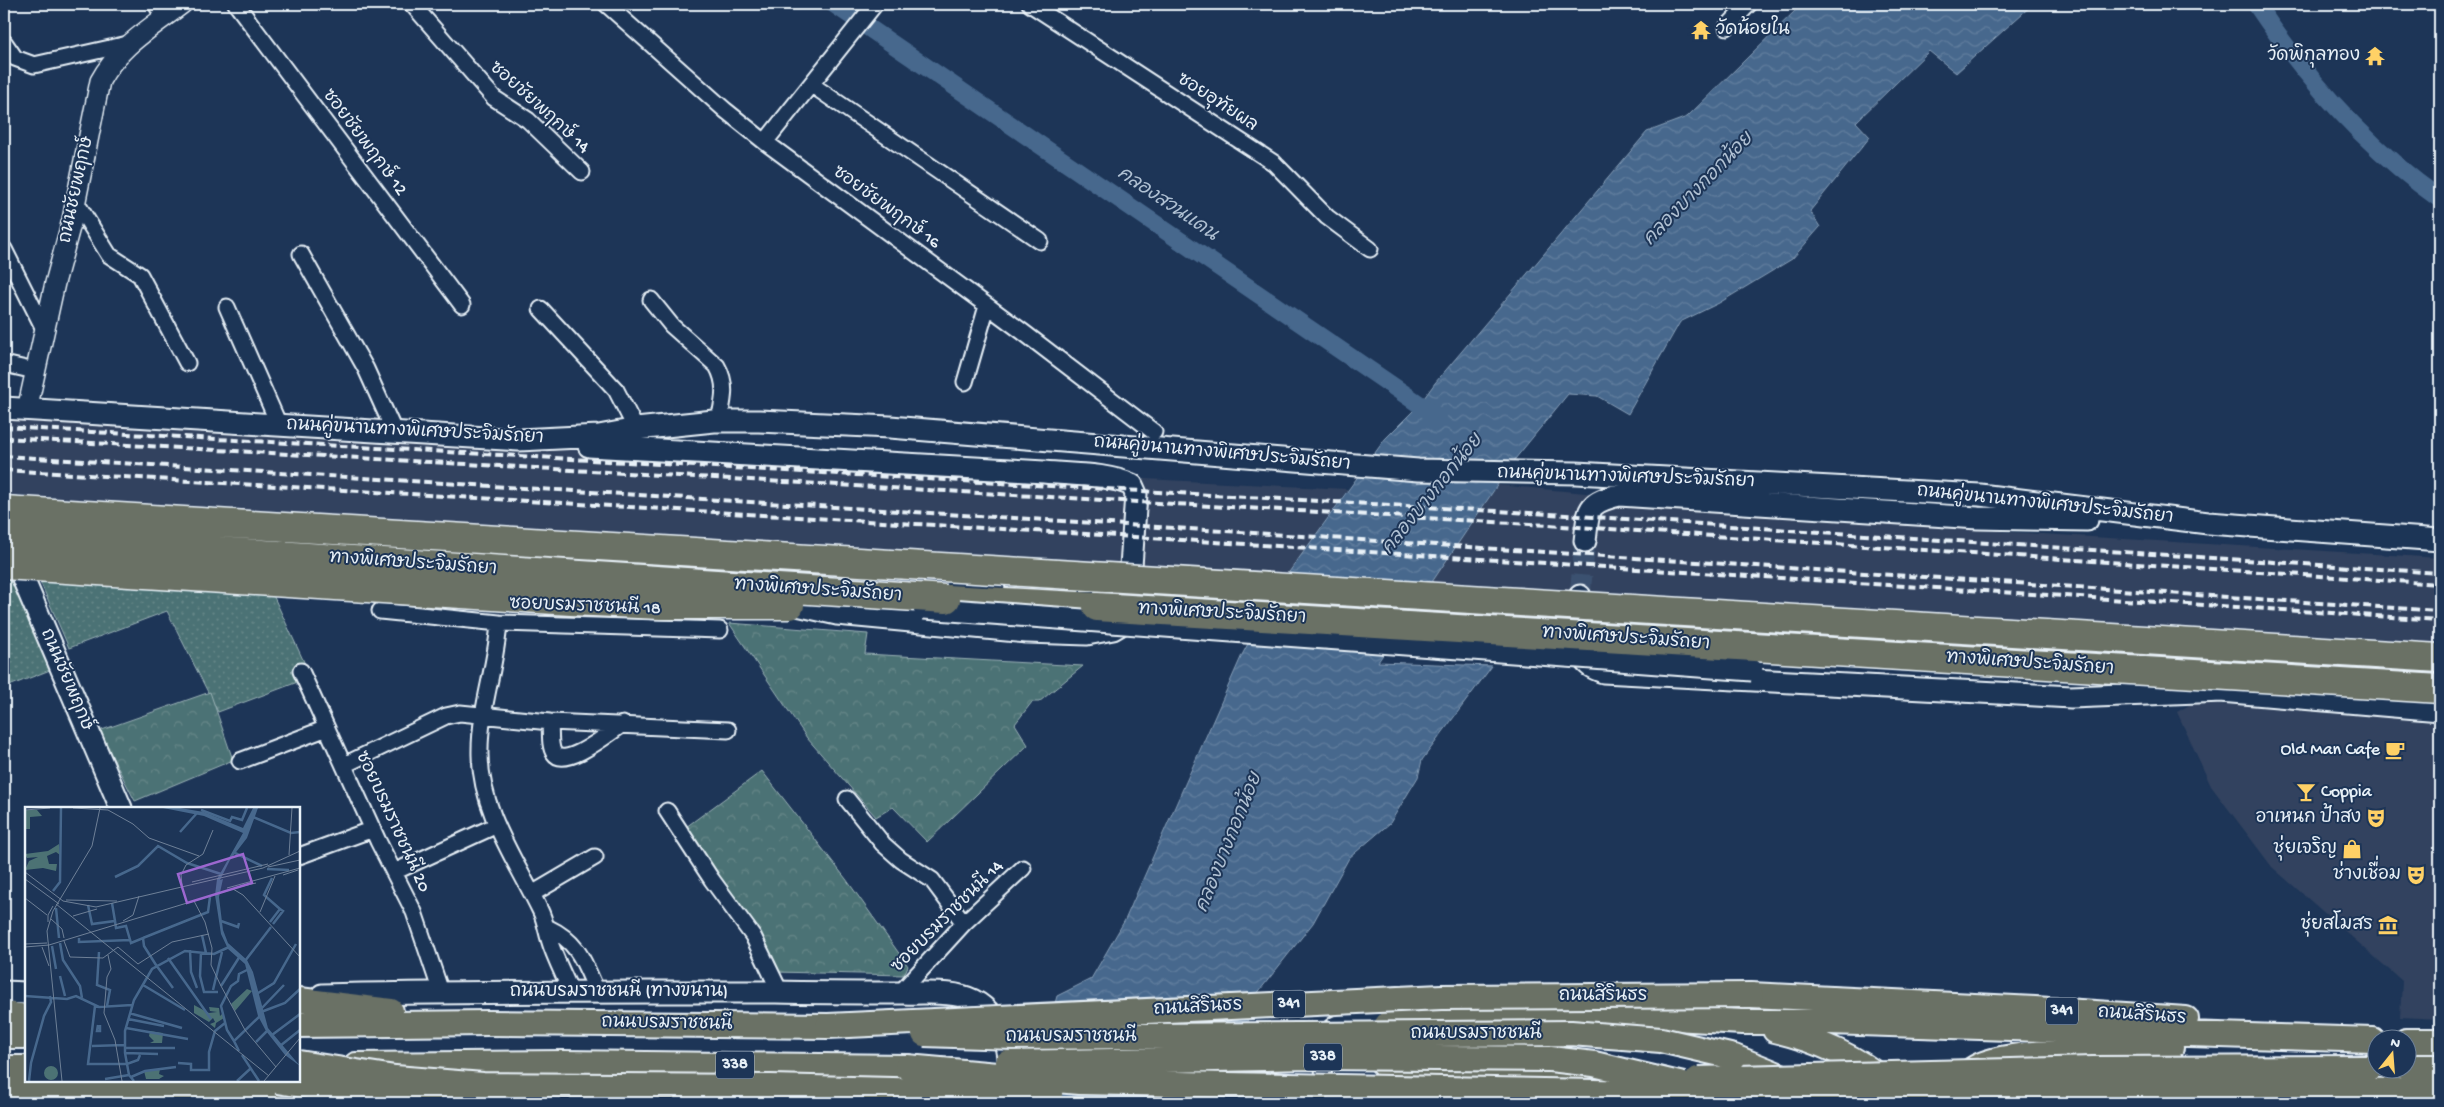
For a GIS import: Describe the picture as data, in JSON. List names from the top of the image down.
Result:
{
  "streets": {
    "highway": ["ทางพิเศษประจิมรัถยา"],
    "main road": [
      "ถนนชัยพฤกษ์",
      "ถนนคู่ขนานทางพิเศษประจิมรัถยา",
      "ถนนบรมราชชนนี (ทางขนาน)",
      "ถนนสิรินธร",
      "341",
      "ถนนบรมราชชนนี",
      "338"
    ],
    "street": [
      "ซอยอุทัยผล",
      "ซอยชัยพฤกษ์ 14",
      "ซอยชัยพฤกษ์ 12",
      "ซอยชัยพฤกษ์ 16",
      "ซอยบรมราชชนนี 18",
      "ซอยบรมราชชนนี 20",
      "ซอยบรมราชชนนี 14"
    ]
  },
  "crossings": [
    ["ถนนชัยพฤกษ์", "ถนนคู่ขนานทางพิเศษประจิมรัถยา"],
    ["ถนนชัยพฤกษ์", "ทางพิเศษประจิมรัถยา"],
    ["ซอยบรมราชชนนี 18", "ถนนบรมราชชนนี (ทางขนาน)"],
    ["ซอยบรมราชชนนี 20", "ถนนบรมราชชนนี (ทางขนาน)"],
    ["ซอยบรมราชชนนี 14", "ถนนบรมราชชนนี (ทางขนาน)"],
    ["ถนนสิรินธร", "ถนนบรมราชชนนี"]
  ],
  "water": ["คลองบางกอกน้อย", "คลองสวนแดน"],
  "places": {
    "temple": ["วัดน้อยใน", "วัดพิกุลทอง"],
    "cafe": ["Old Man Cafe"],
    "bar": ["Coppia"],
    "theatre": ["อาเหนก ป้าสง", "ช่างเชื่อม"],
    "shop": ["ชุ่ยเจริญ"],
    "museum": ["ชุ่ยสโมสร"]
  },
  "north": "top"
}
